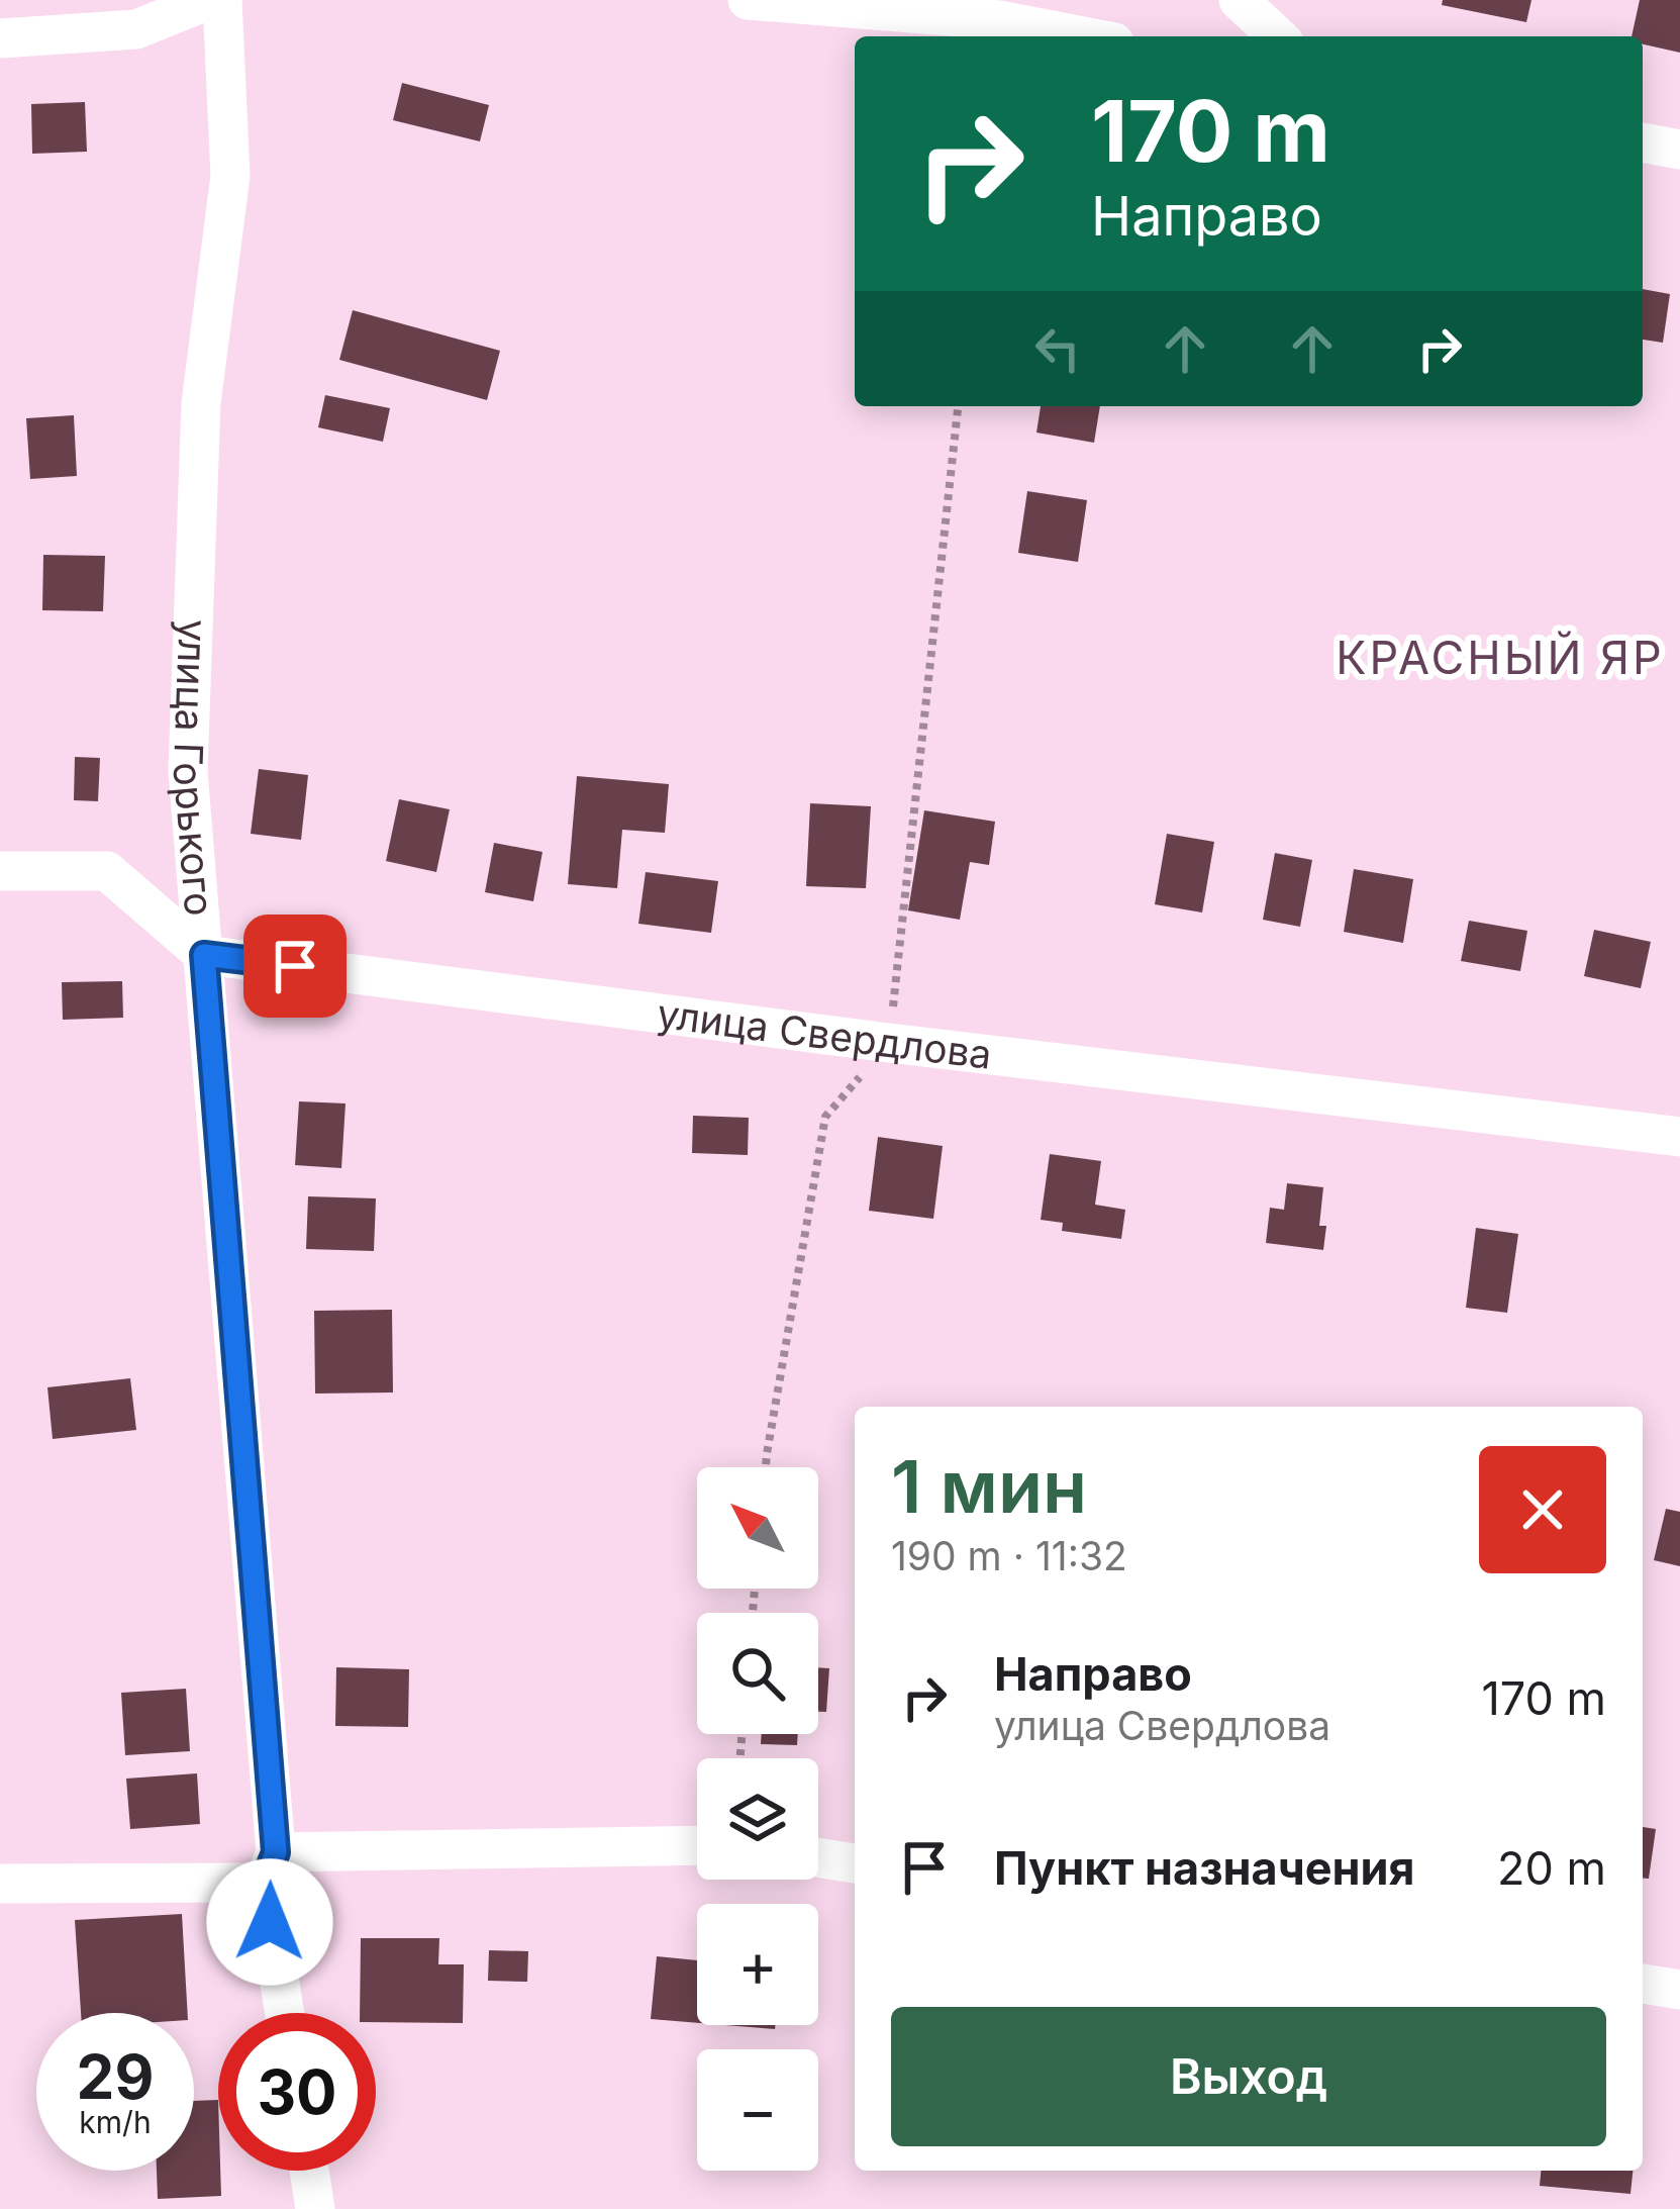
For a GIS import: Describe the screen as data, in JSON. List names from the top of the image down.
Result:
{
  "streets": {
    "street": ["улица Горького", "улица Свердлова"]
  },
  "crossings": [
    ["улица Горького", "улица Свердлова"]
  ],
  "districts": ["КРАСНЫЙ ЯР"],
  "north": "top left",
  "page": {
    "turn": ["170 m", "Направо"],
    "heading": ["1 мин", "190 m · 11:32"],
    "map_buttons": ["+", "−"],
    "list": [
      {
        "name": "Направо",
        "note": "улица Свердлова",
        "value": "170 m"
      },
      {
        "name": "Пункт назначения",
        "value": "20 m"
      }
    ],
    "buttons": "Выход",
    "speed": "29 km/h",
    "limit": "30"
  }
}
